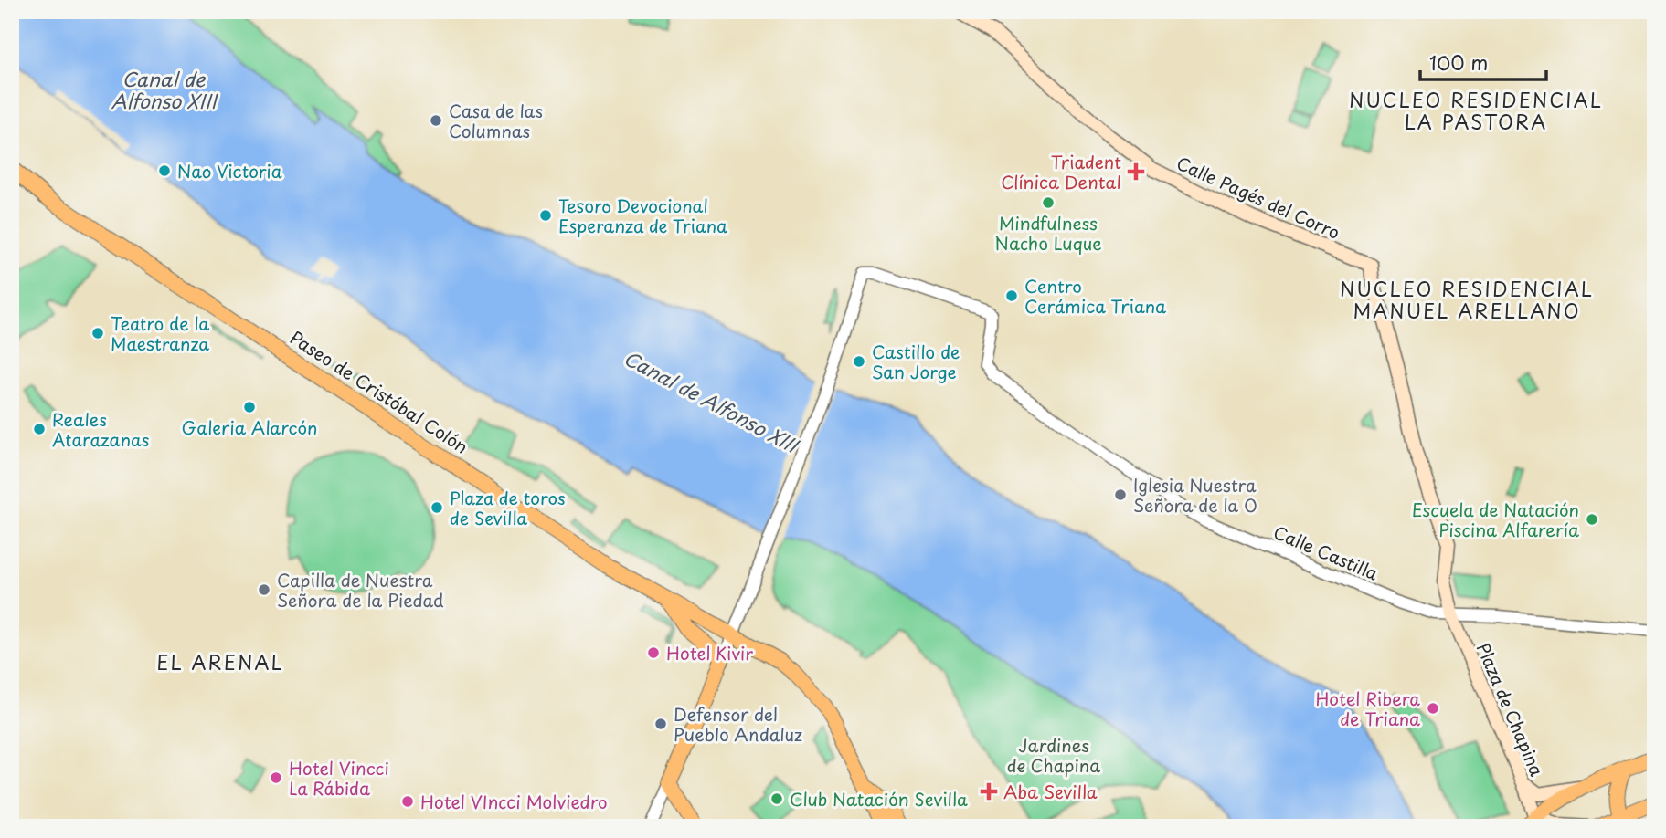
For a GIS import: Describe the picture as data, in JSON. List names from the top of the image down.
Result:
{
  "streets": {
    "main road": ["Calle Pagés del Corro", "Paseo de Cristóbal Colón", "Plaza de Chapina"],
    "street": ["Calle Castilla"]
  },
  "crossings": [
    ["Calle Pagés del Corro", "Plaza de Chapina"],
    ["Paseo de Cristóbal Colón", "Calle Castilla"],
    ["Calle Castilla", "Plaza de Chapina"]
  ],
  "districts": ["NUCLEO RESIDENCIAL LA PASTORA", "NUCLEO RESIDENCIAL MANUEL ARELLANO", "EL ARENAL"],
  "water": ["Canal de Alfonso XIII"],
  "parks": ["Jardines de Chapina"],
  "places": {
    "other": [
      "Casa de las Columnas",
      "Nao Victoria",
      "Mindfulness Nacho Luque",
      "Tesoro Devocional Esperanza de Triana",
      "Centro Cerámica Triana",
      "Teatro de la Maestranza",
      "Castillo de San Jorge",
      "Galeria Alarcón",
      "Reales Atarazanas",
      "Iglesia Nuestra Señora de la O",
      "Plaza de toros de Sevilla",
      "Escuela de Natación Piscina Alfarería",
      "Capilla de Nuestra Señora de la Piedad",
      "Hotel Kivir",
      "Hotel Ribera de Triana",
      "Defensor del Pueblo Andaluz",
      "Hotel Vincci La Rábida",
      "Club Natación Sevilla",
      "Hotel VIncci Molviedro"
    ],
    "health": ["Triadent Clínica Dental", "Aba Sevilla"]
  },
  "scale_bar": "100 m"
}
